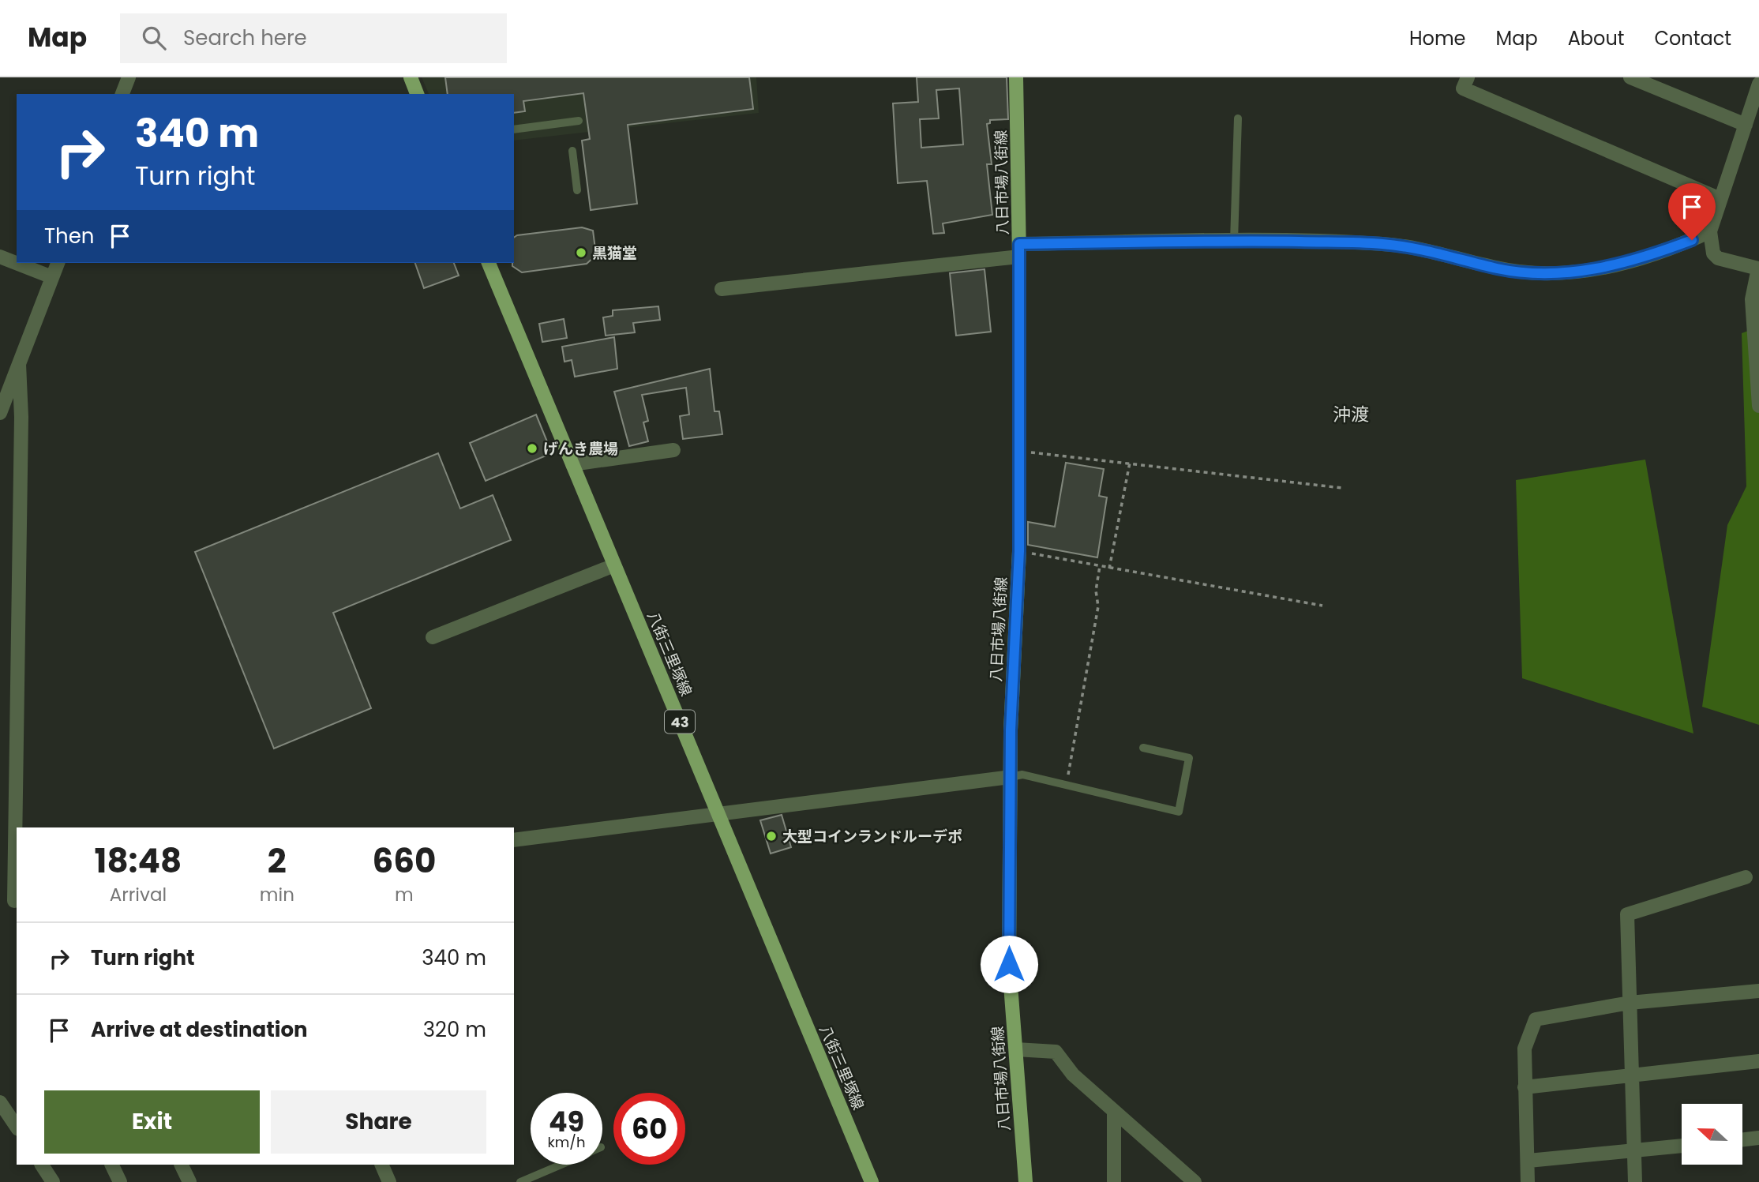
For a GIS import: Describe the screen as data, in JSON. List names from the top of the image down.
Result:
{
  "streets": {
    "main road": ["八日市場八街線", "八街三里塚線", "43"]
  },
  "districts": ["沖渡"],
  "places": ["黒猫堂", "げんき農場", "大型コインランドルーデポ"],
  "north": "left",
  "page": {
    "header": "Map",
    "search": "Search here",
    "nav": [
      "Home",
      "Map",
      "About",
      "Contact"
    ],
    "turn": ["340 m", "Turn right"],
    "then": "Then",
    "eta": [
      "18:48",
      "Arrival",
      "2",
      "min",
      "660",
      "m"
    ],
    "list": [
      {
        "name": "Turn right",
        "value": "340 m"
      },
      {
        "name": "Arrive at destination",
        "value": "320 m"
      }
    ],
    "buttons": ["Exit", "Share"],
    "speed": "49 km/h",
    "limit": "60"
  }
}
